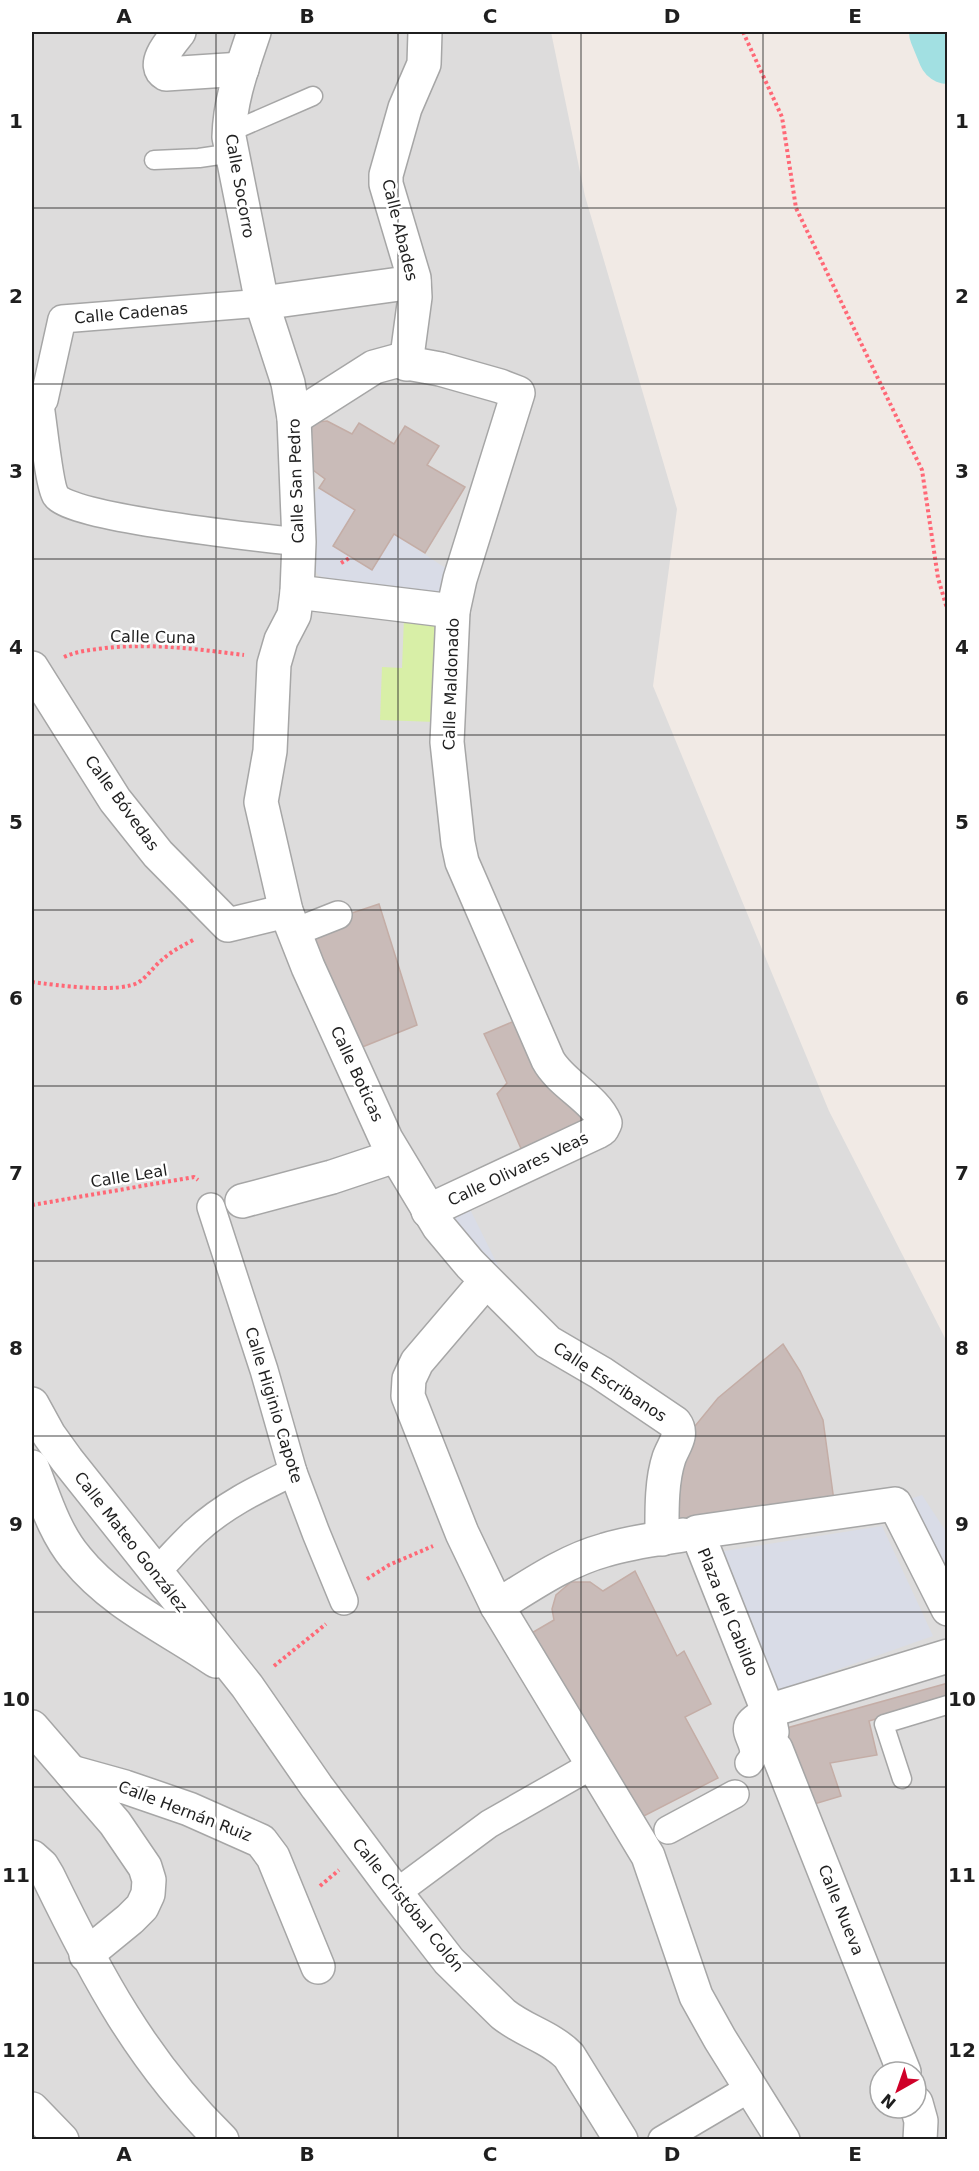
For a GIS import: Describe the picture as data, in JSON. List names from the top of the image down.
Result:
{
  "streets": {
    "street": [
      "Calle Socorro",
      "Calle Abades",
      "Calle Cadenas",
      "Calle San Pedro",
      "Calle Maldonado",
      "Calle Bóvedas",
      "Calle Boticas",
      "Calle Olivares Veas",
      "Calle Escribanos",
      "Calle Higinio Capote",
      "Calle Mateo González",
      "Plaza del Cabildo",
      "Calle Hernán Ruiz",
      "Calle Cristóbal Colón",
      "Calle Nueva"
    ],
    "path": ["Calle Cuna", "Calle Leal"]
  },
  "crossings": [
    ["Calle Socorro", "Calle Cadenas"],
    ["Calle Socorro", "Calle San Pedro"],
    ["Calle Abades", "Calle Maldonado"],
    ["Calle Cadenas", "Calle San Pedro"],
    ["Calle San Pedro", "Calle Cuna"],
    ["Calle San Pedro", "Calle Boticas"],
    ["Calle Cuna", "Calle Bóvedas"],
    ["Calle Cuna", "Calle Boticas"],
    ["Calle Maldonado", "Calle Olivares Veas"],
    ["Calle Boticas", "Calle Olivares Veas"],
    ["Calle Boticas", "Calle Escribanos"],
    ["Calle Olivares Veas", "Calle Escribanos"],
    ["Calle Leal", "Calle Higinio Capote"],
    ["Calle Mateo González", "Calle Cristóbal Colón"],
    ["Plaza del Cabildo", "Calle Nueva"]
  ],
  "north": "bottom left",
  "grid": {
    "columns": [
      "A",
      "B",
      "C",
      "D",
      "E"
    ],
    "rows": [
      "1",
      "2",
      "3",
      "4",
      "5",
      "6",
      "7",
      "8",
      "9",
      "10",
      "11",
      "12"
    ]
  }
}
